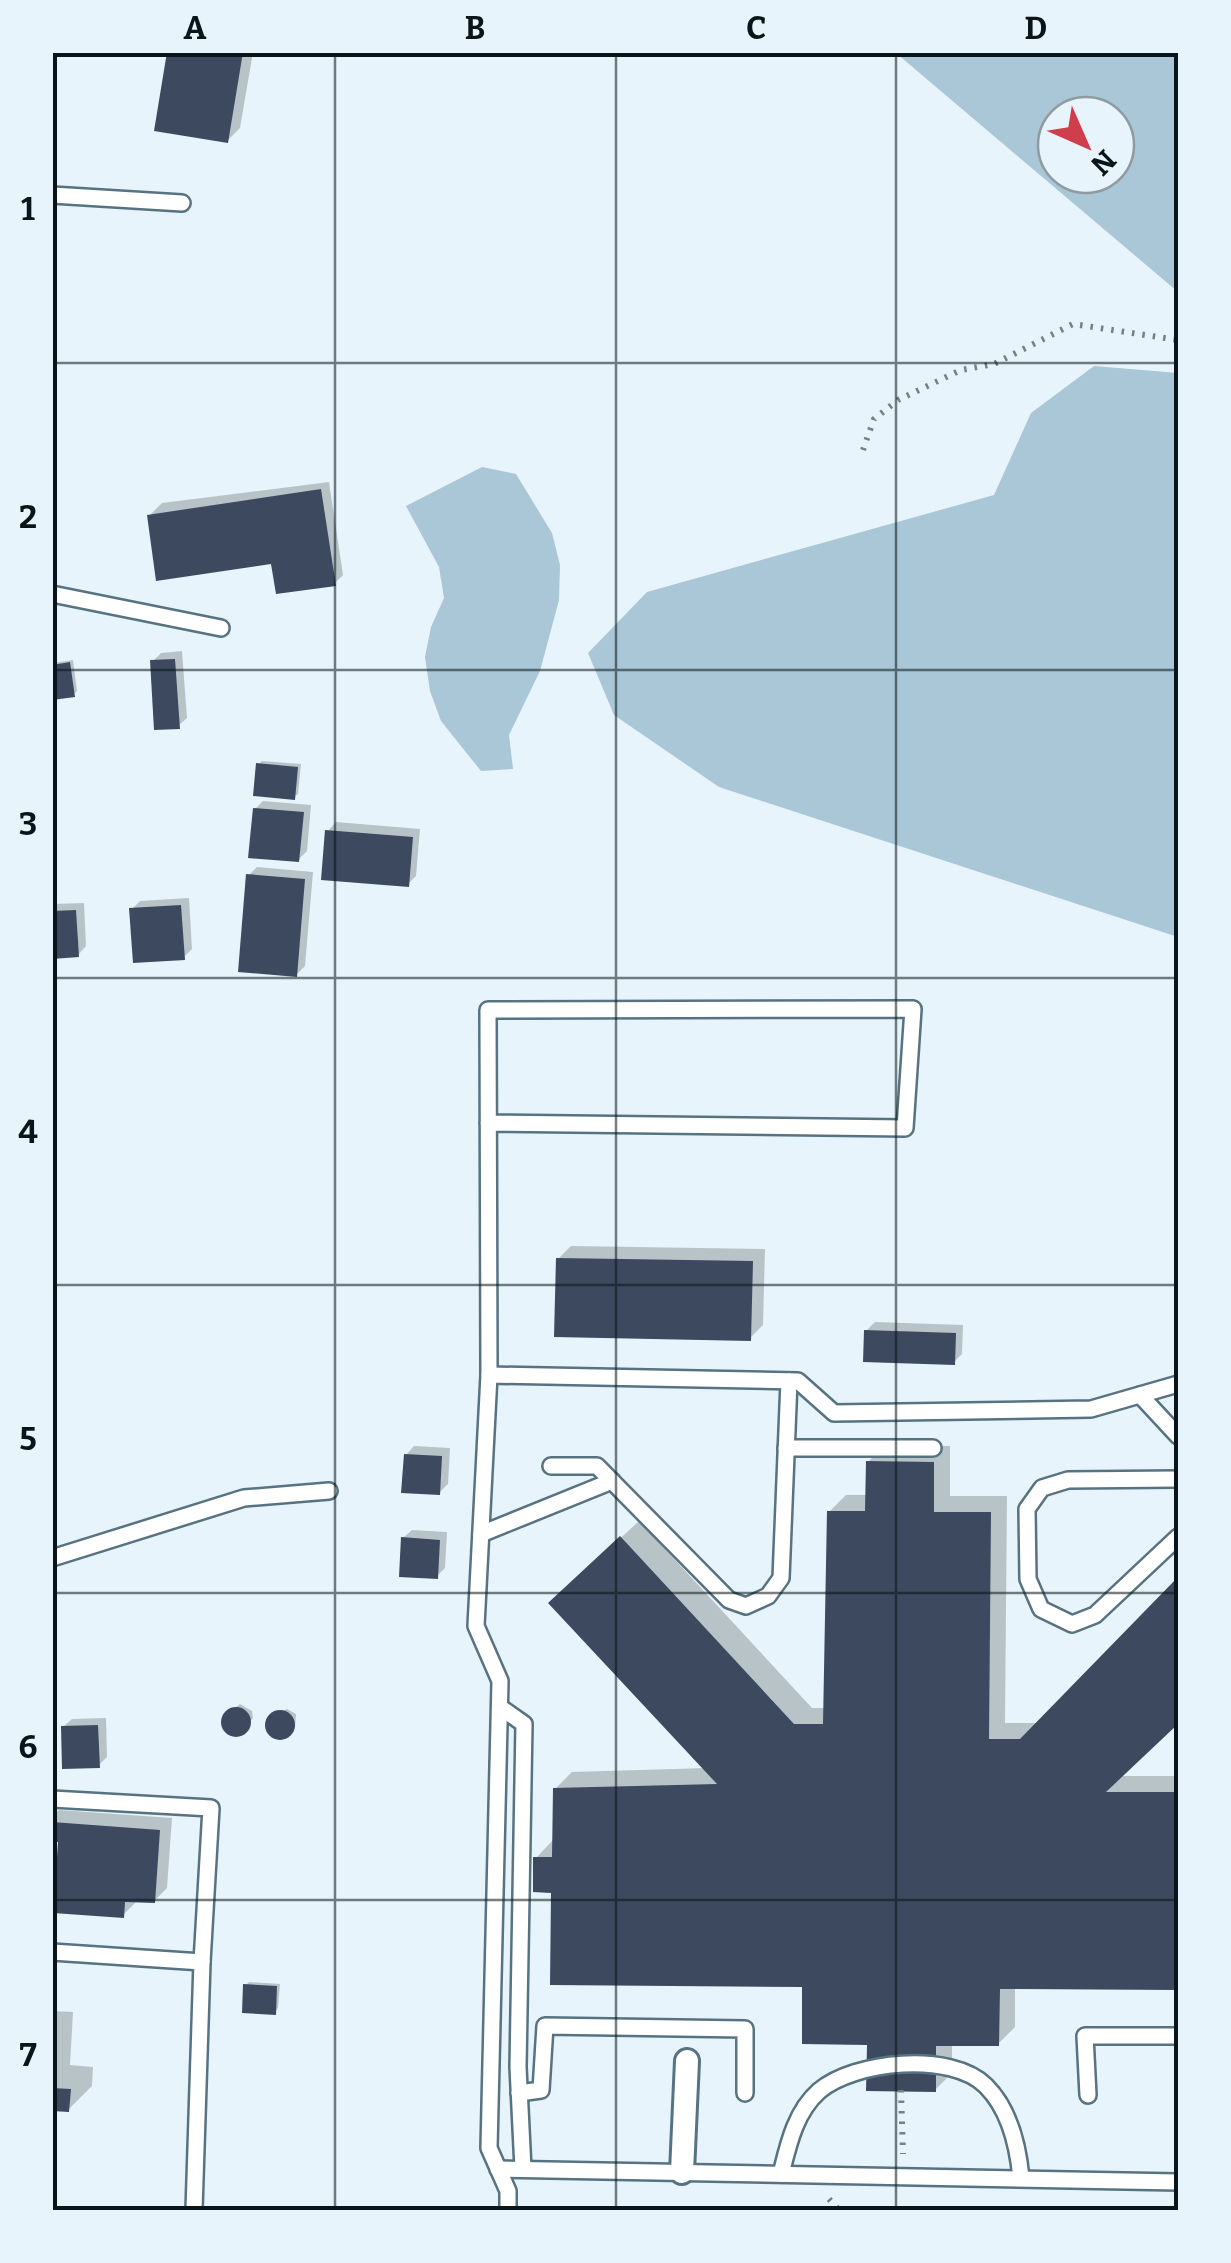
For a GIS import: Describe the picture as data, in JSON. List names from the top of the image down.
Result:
{
  "north": "bottom right",
  "grid": {
    "columns": [
      "A",
      "B",
      "C",
      "D"
    ],
    "rows": [
      "1",
      "2",
      "3",
      "4",
      "5",
      "6",
      "7"
    ]
  }
}
